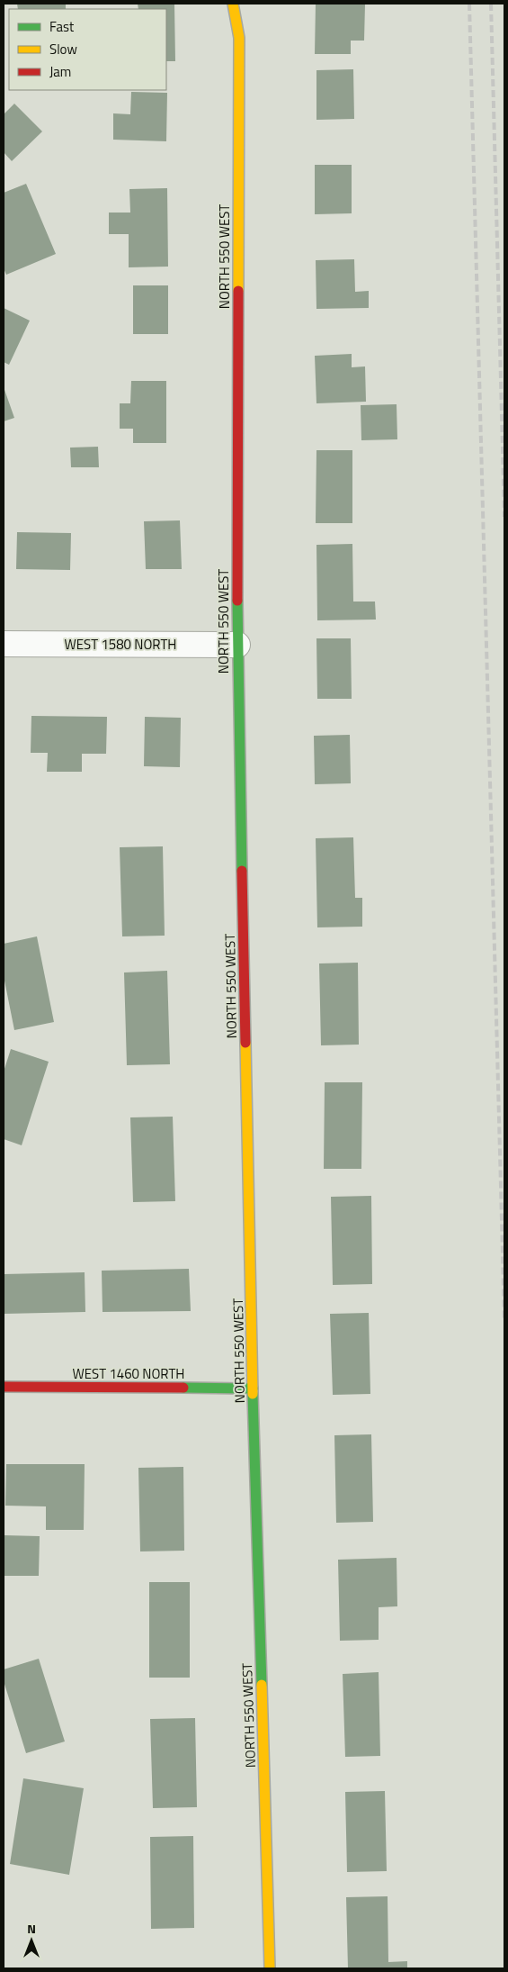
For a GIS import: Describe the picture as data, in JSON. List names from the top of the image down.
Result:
{
  "streets": {
    "street": ["NORTH 550 WEST", "WEST 1580 NORTH", "WEST 1460 NORTH"]
  },
  "crossings": [
    ["NORTH 550 WEST", "WEST 1580 NORTH"],
    ["NORTH 550 WEST", "WEST 1460 NORTH"]
  ],
  "legend": ["Fast", "Slow", "Jam"],
  "north": "top"
}
